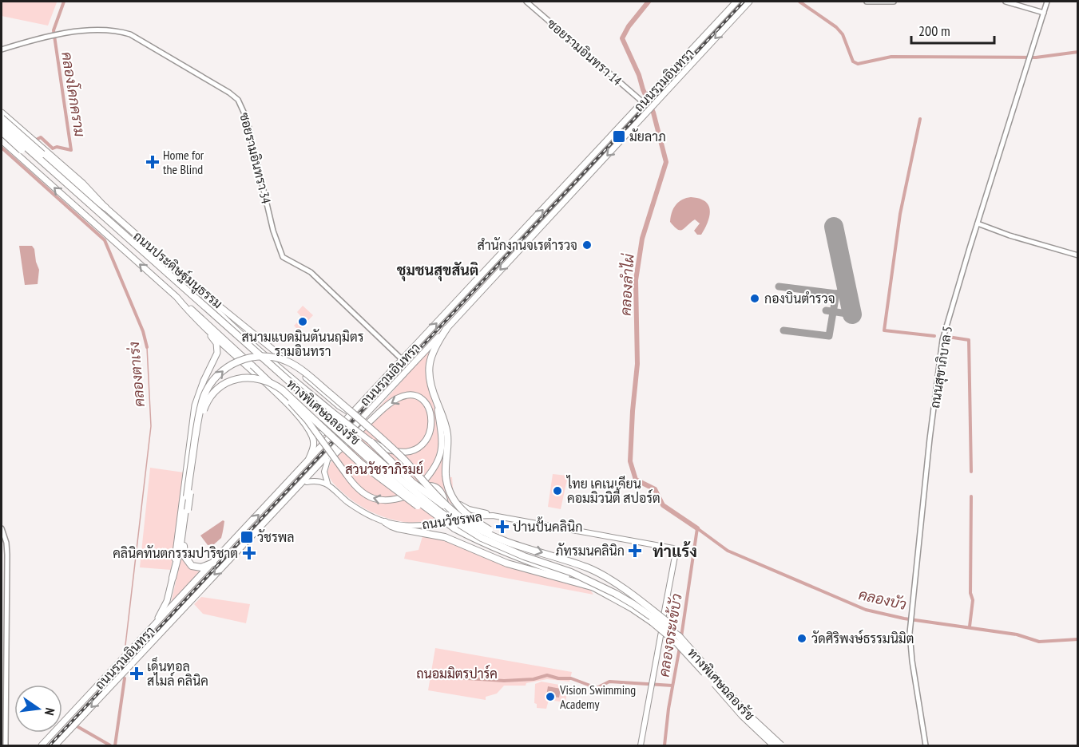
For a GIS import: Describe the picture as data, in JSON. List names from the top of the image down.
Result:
{
  "streets": {
    "highway": ["ทางพิเศษฉลองรัช"],
    "main road": ["ถนนรามอินทรา", "ถนนประดิษฐ์มนูธรรม", "ถนนวัชรพล"],
    "street": ["ซอยรามอินทรา 14", "ซอยรามอินทรา 34", "ถนนสุขาภิบาล 5"]
  },
  "crossings": [
    ["ซอยรามอินทรา 14", "ถนนรามอินทรา"],
    ["ถนนรามอินทรา", "ซอยรามอินทรา 34"],
    ["ถนนรามอินทรา", "ถนนประดิษฐ์มนูธรรม"]
  ],
  "districts": ["ชุมชนสุขสันติ", "ท่าแร้ง"],
  "water": [
    "คลองโคกคราม",
    "คลองลำไผ่",
    "คลองตาเร่ง",
    "คลองบัว",
    "คลองจระเข้บัว"
  ],
  "parks": ["สวนวัชราภิรมย์", "ถนอมมิตรปาร์ค"],
  "places": {
    "transit": ["มัยลาภ", "วัชรพล"],
    "health": [
      "Home for the Blind",
      "ปานปั้นคลินิก",
      "ภัทรมนคลินิก",
      "คลินิคทันตกรรมปาริชาต",
      "เด็นทอล สไมล์ คลินิค"
    ],
    "other": [
      "สำนักงานจเรตำรวจ",
      "กองบินตำรวจ",
      "สนามแบดมินตันนฤมิตร รามอินทรา",
      "ไทย เคเนเดียน คอมมิวนิตี้ สปอร์ต",
      "วัดศิริพงษ์ธรรมนิมิต",
      "Vision Swimming Academy"
    ]
  },
  "scale_bar": "200 m",
  "north": "right"
}
